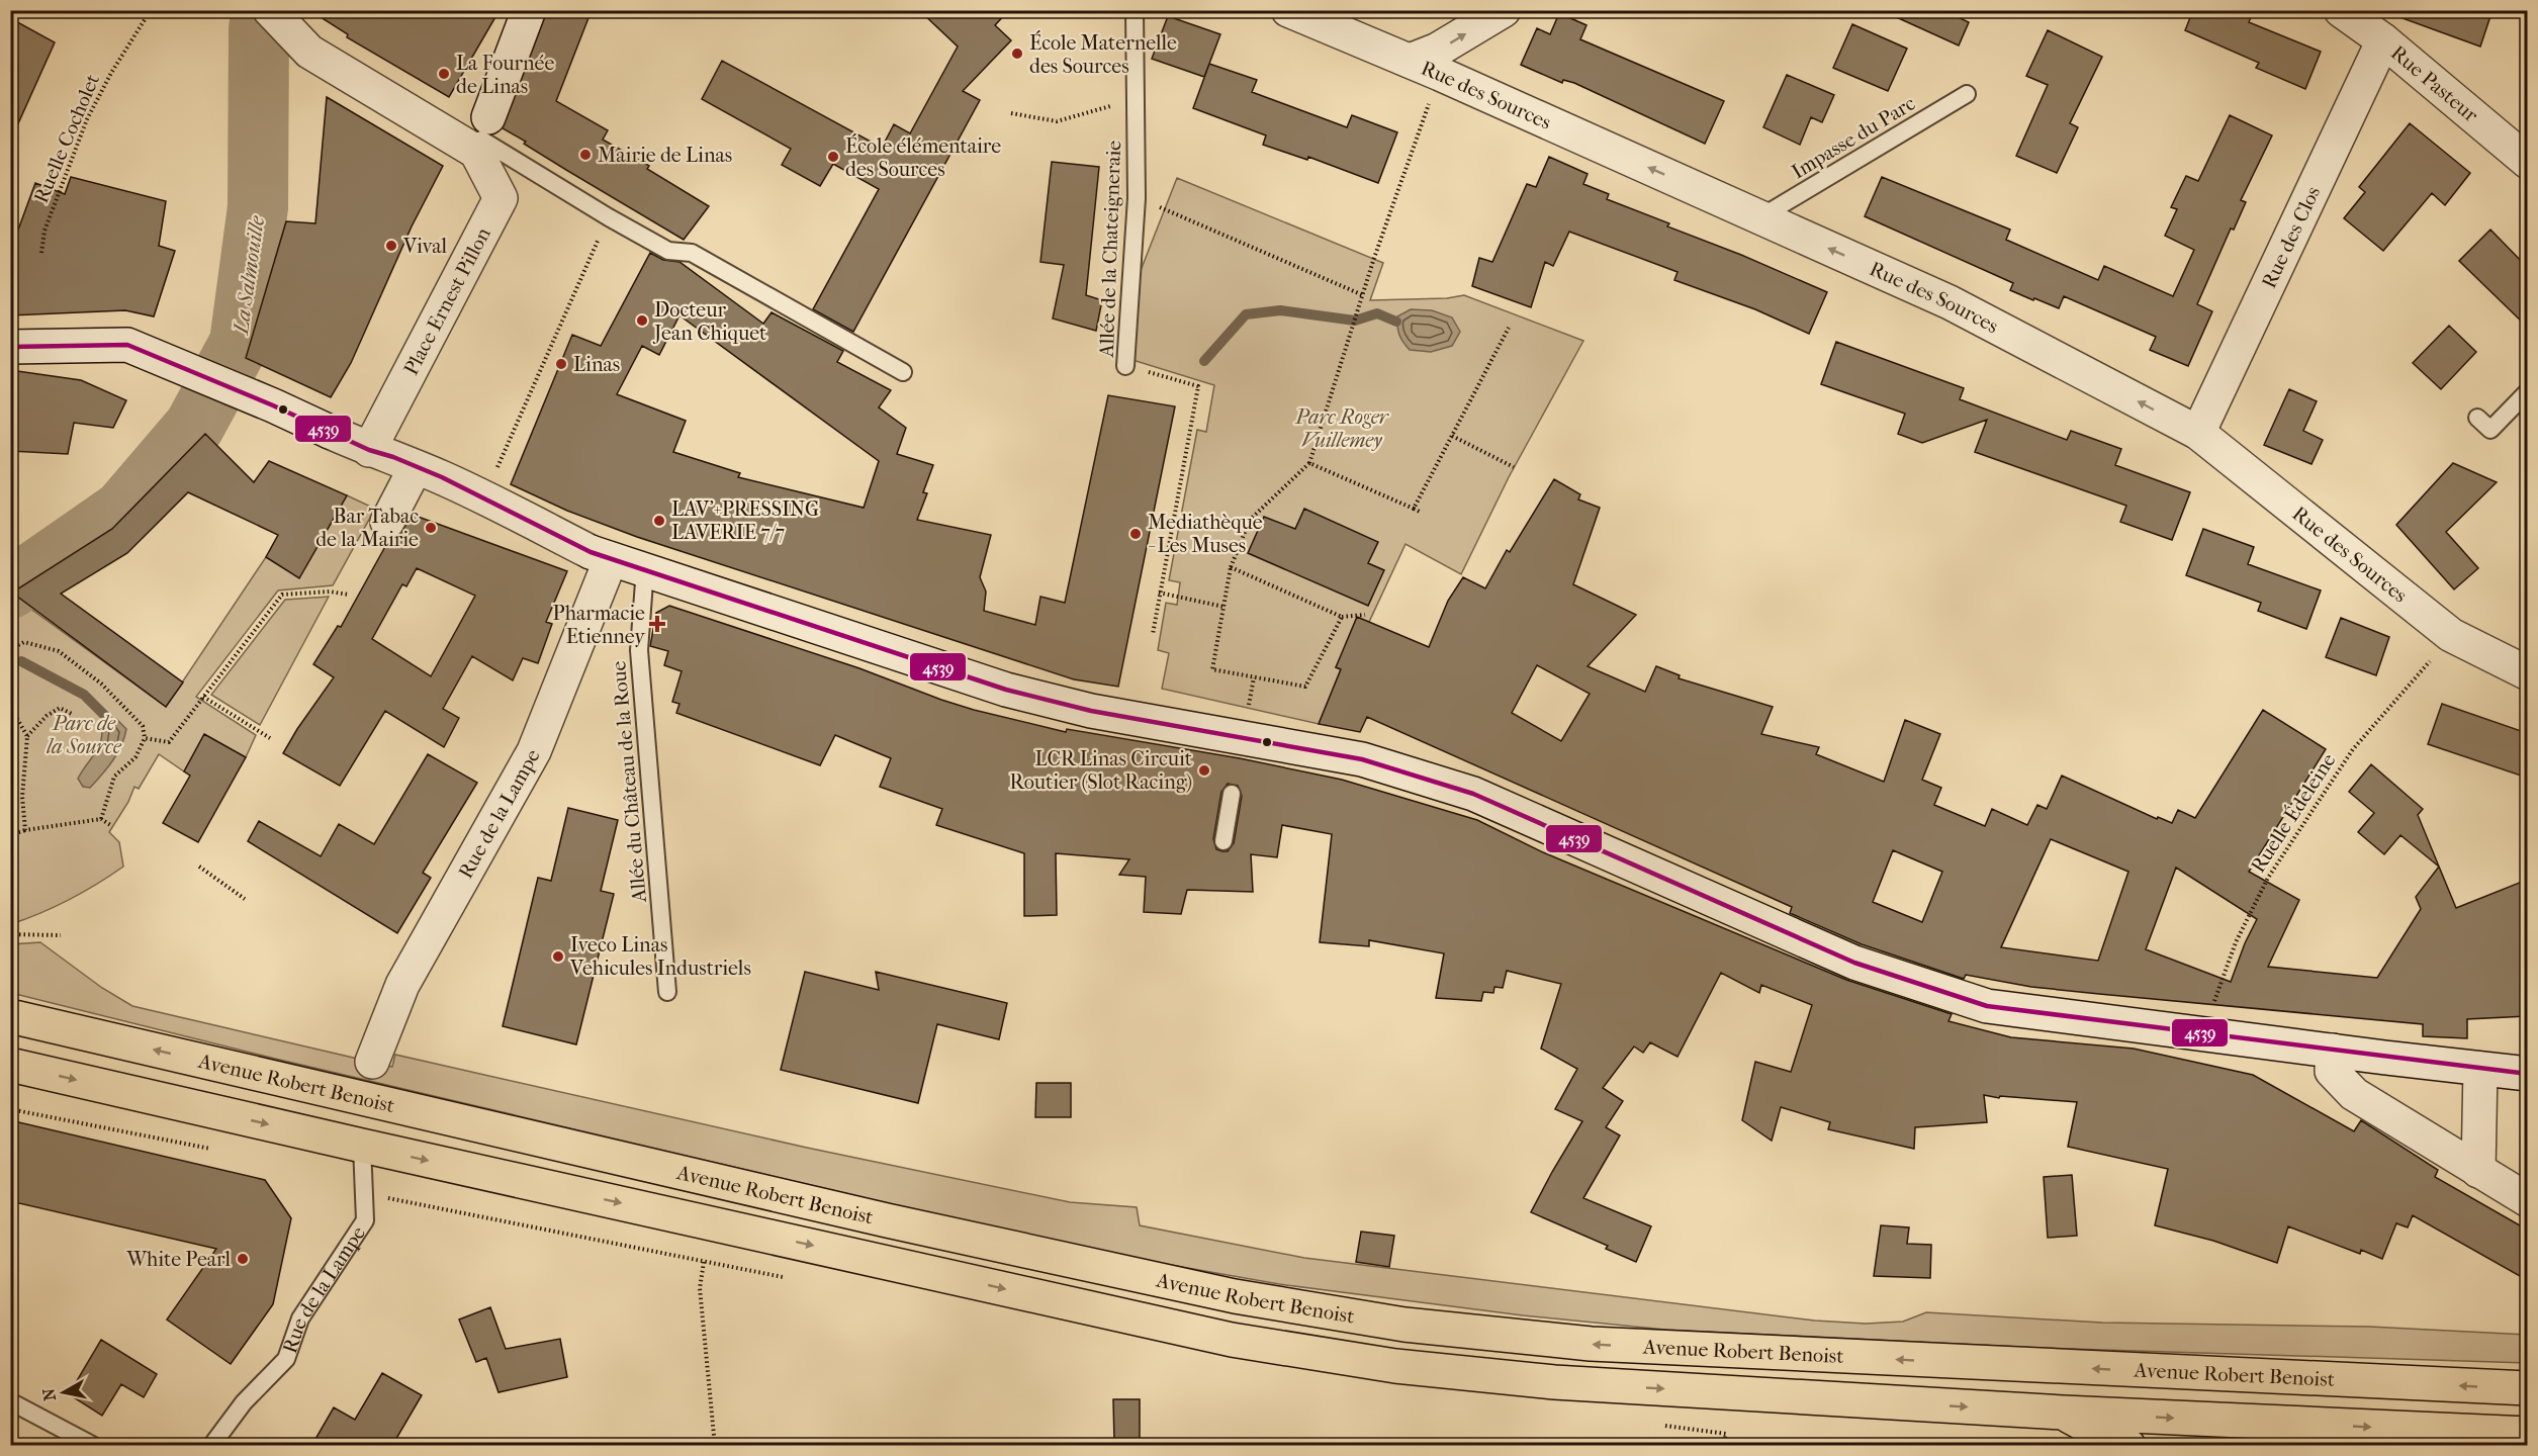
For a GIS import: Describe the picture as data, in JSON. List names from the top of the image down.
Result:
{
  "streets": {
    "main road": ["Avenue Robert Benoist"],
    "street": [
      "Rue Pasteur",
      "Rue des Sources",
      "Rue des Clos",
      "Place Ernest Pillon",
      "Rue de la Lampe"
    ],
    "lane": ["Impasse du Parc", "Allée de la Chateigneraie", "Allée du Château de la Roue"],
    "path": ["Ruelle Cocholet", "Ruelle Édeleine"]
  },
  "crossings": [
    ["Rue Pasteur", "Rue des Clos"],
    ["Rue des Sources", "Impasse du Parc"],
    ["Rue des Sources", "Rue des Clos"],
    ["Rue des Sources", "Ruelle Édeleine"],
    ["Rue de la Lampe", "Avenue Robert Benoist"]
  ],
  "one_way": ["Rue des Sources"],
  "water": ["La Salmouille"],
  "parks": ["Parc Roger Vuillemey", "Parc de la Source"],
  "places": {
    "other": [
      "École Maternelle des Sources",
      "La Fournée de Linas",
      "Mairie de Linas",
      "École élémentaire des Sources",
      "Vival",
      "Docteur Jean Chiquet",
      "Linas",
      "LAV'+PRESSING LAVERIE 7/7",
      "Bar Tabac de la Mairie",
      "Mediathèque - Les Muses",
      "LCR Linas Circuit Routier (Slot Racing)",
      "Iveco Linas Vehicules Industriels",
      "White Pearl"
    ],
    "health": ["Pharmacie Etienney"]
  },
  "lines": ["transit line 4539"],
  "north": "left"
}
